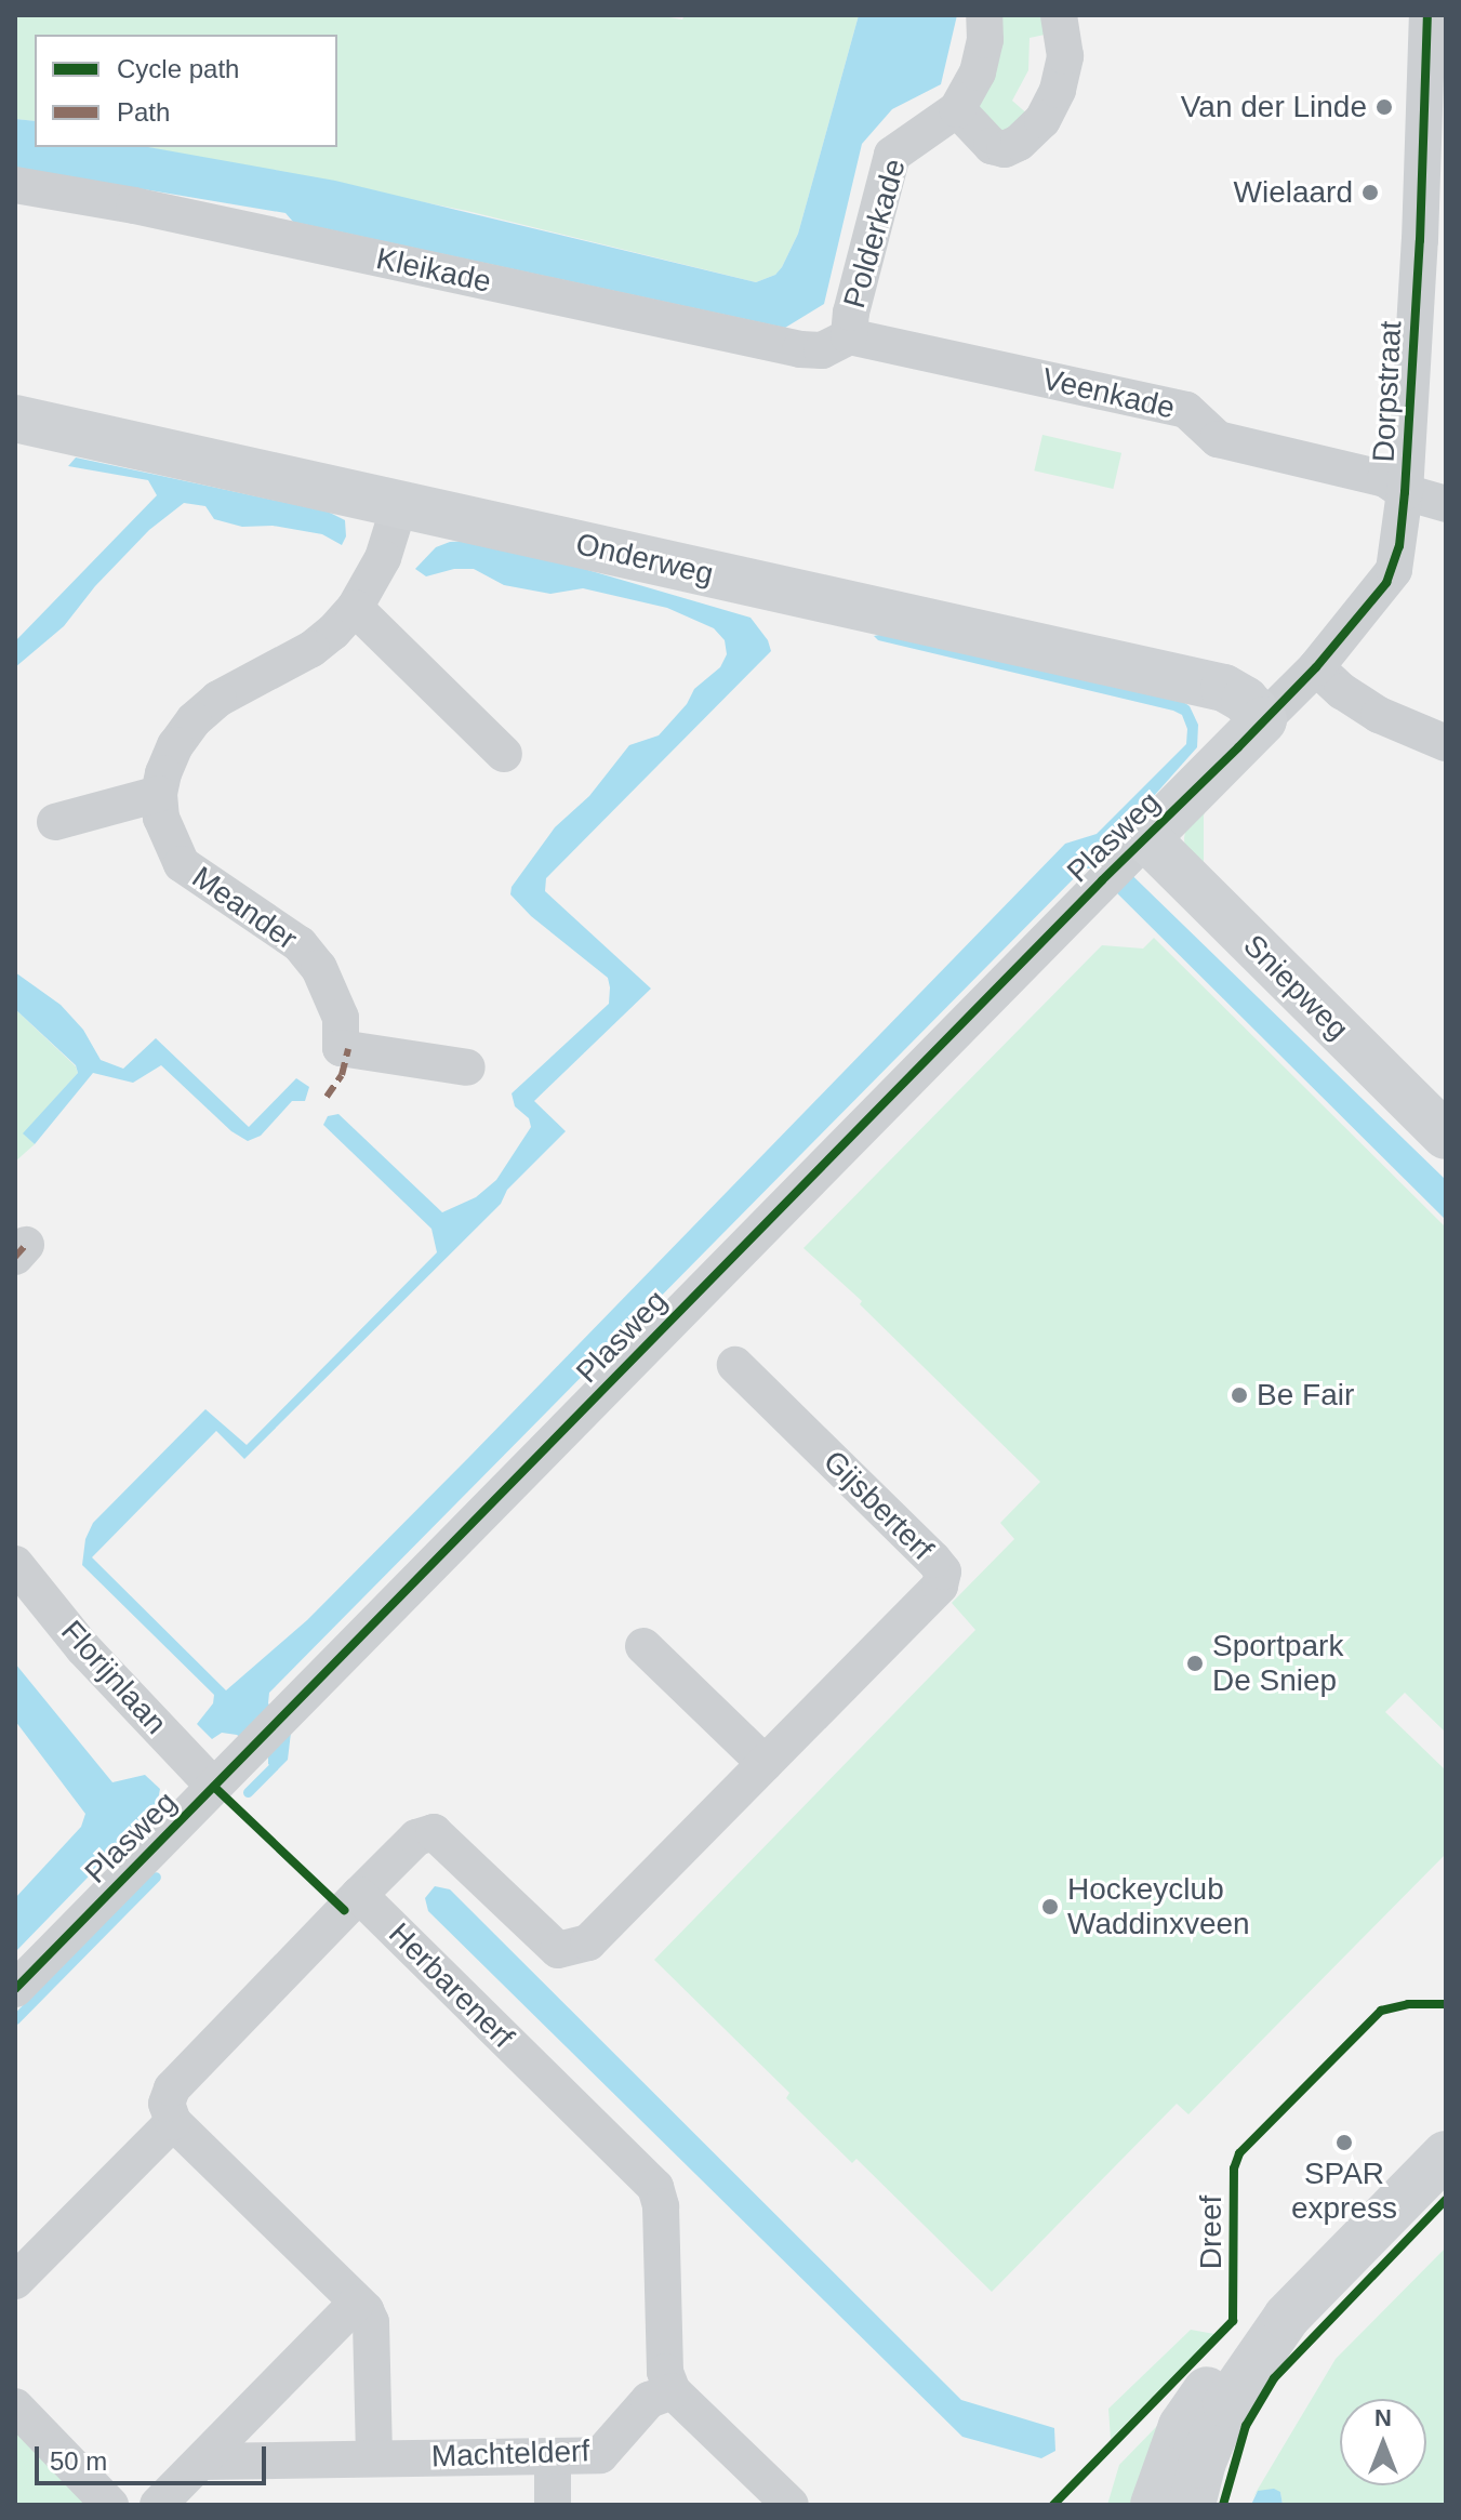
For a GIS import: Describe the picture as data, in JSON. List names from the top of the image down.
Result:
{
  "streets": {
    "street": [
      "Polderkade",
      "Kleikade",
      "Dorpstraat",
      "Veenkade",
      "Onderweg",
      "Plasweg",
      "Meander",
      "Sniepweg",
      "Gijsberterf",
      "Florijnlaan",
      "Herbarenerf",
      "Machtelderf"
    ],
    "cycle path": ["Dreef"]
  },
  "crossings": [
    ["Polderkade", "Kleikade"],
    ["Polderkade", "Veenkade"],
    ["Kleikade", "Veenkade"],
    ["Dorpstraat", "Veenkade"],
    ["Dorpstraat", "Onderweg"],
    ["Dorpstraat", "Plasweg"],
    ["Onderweg", "Plasweg"],
    ["Onderweg", "Meander"],
    ["Plasweg", "Sniepweg"],
    ["Plasweg", "Florijnlaan"],
    ["Gijsberterf", "Herbarenerf"],
    ["Herbarenerf", "Machtelderf"]
  ],
  "places": [
    "Van der Linde",
    "Wielaard",
    "Be Fair",
    "Sportpark De Sniep",
    "Hockeyclub Waddinxveen",
    "SPAR express"
  ],
  "legend": ["Cycle path", "Path"],
  "scale_bar": "50 m",
  "north": "top"
}
